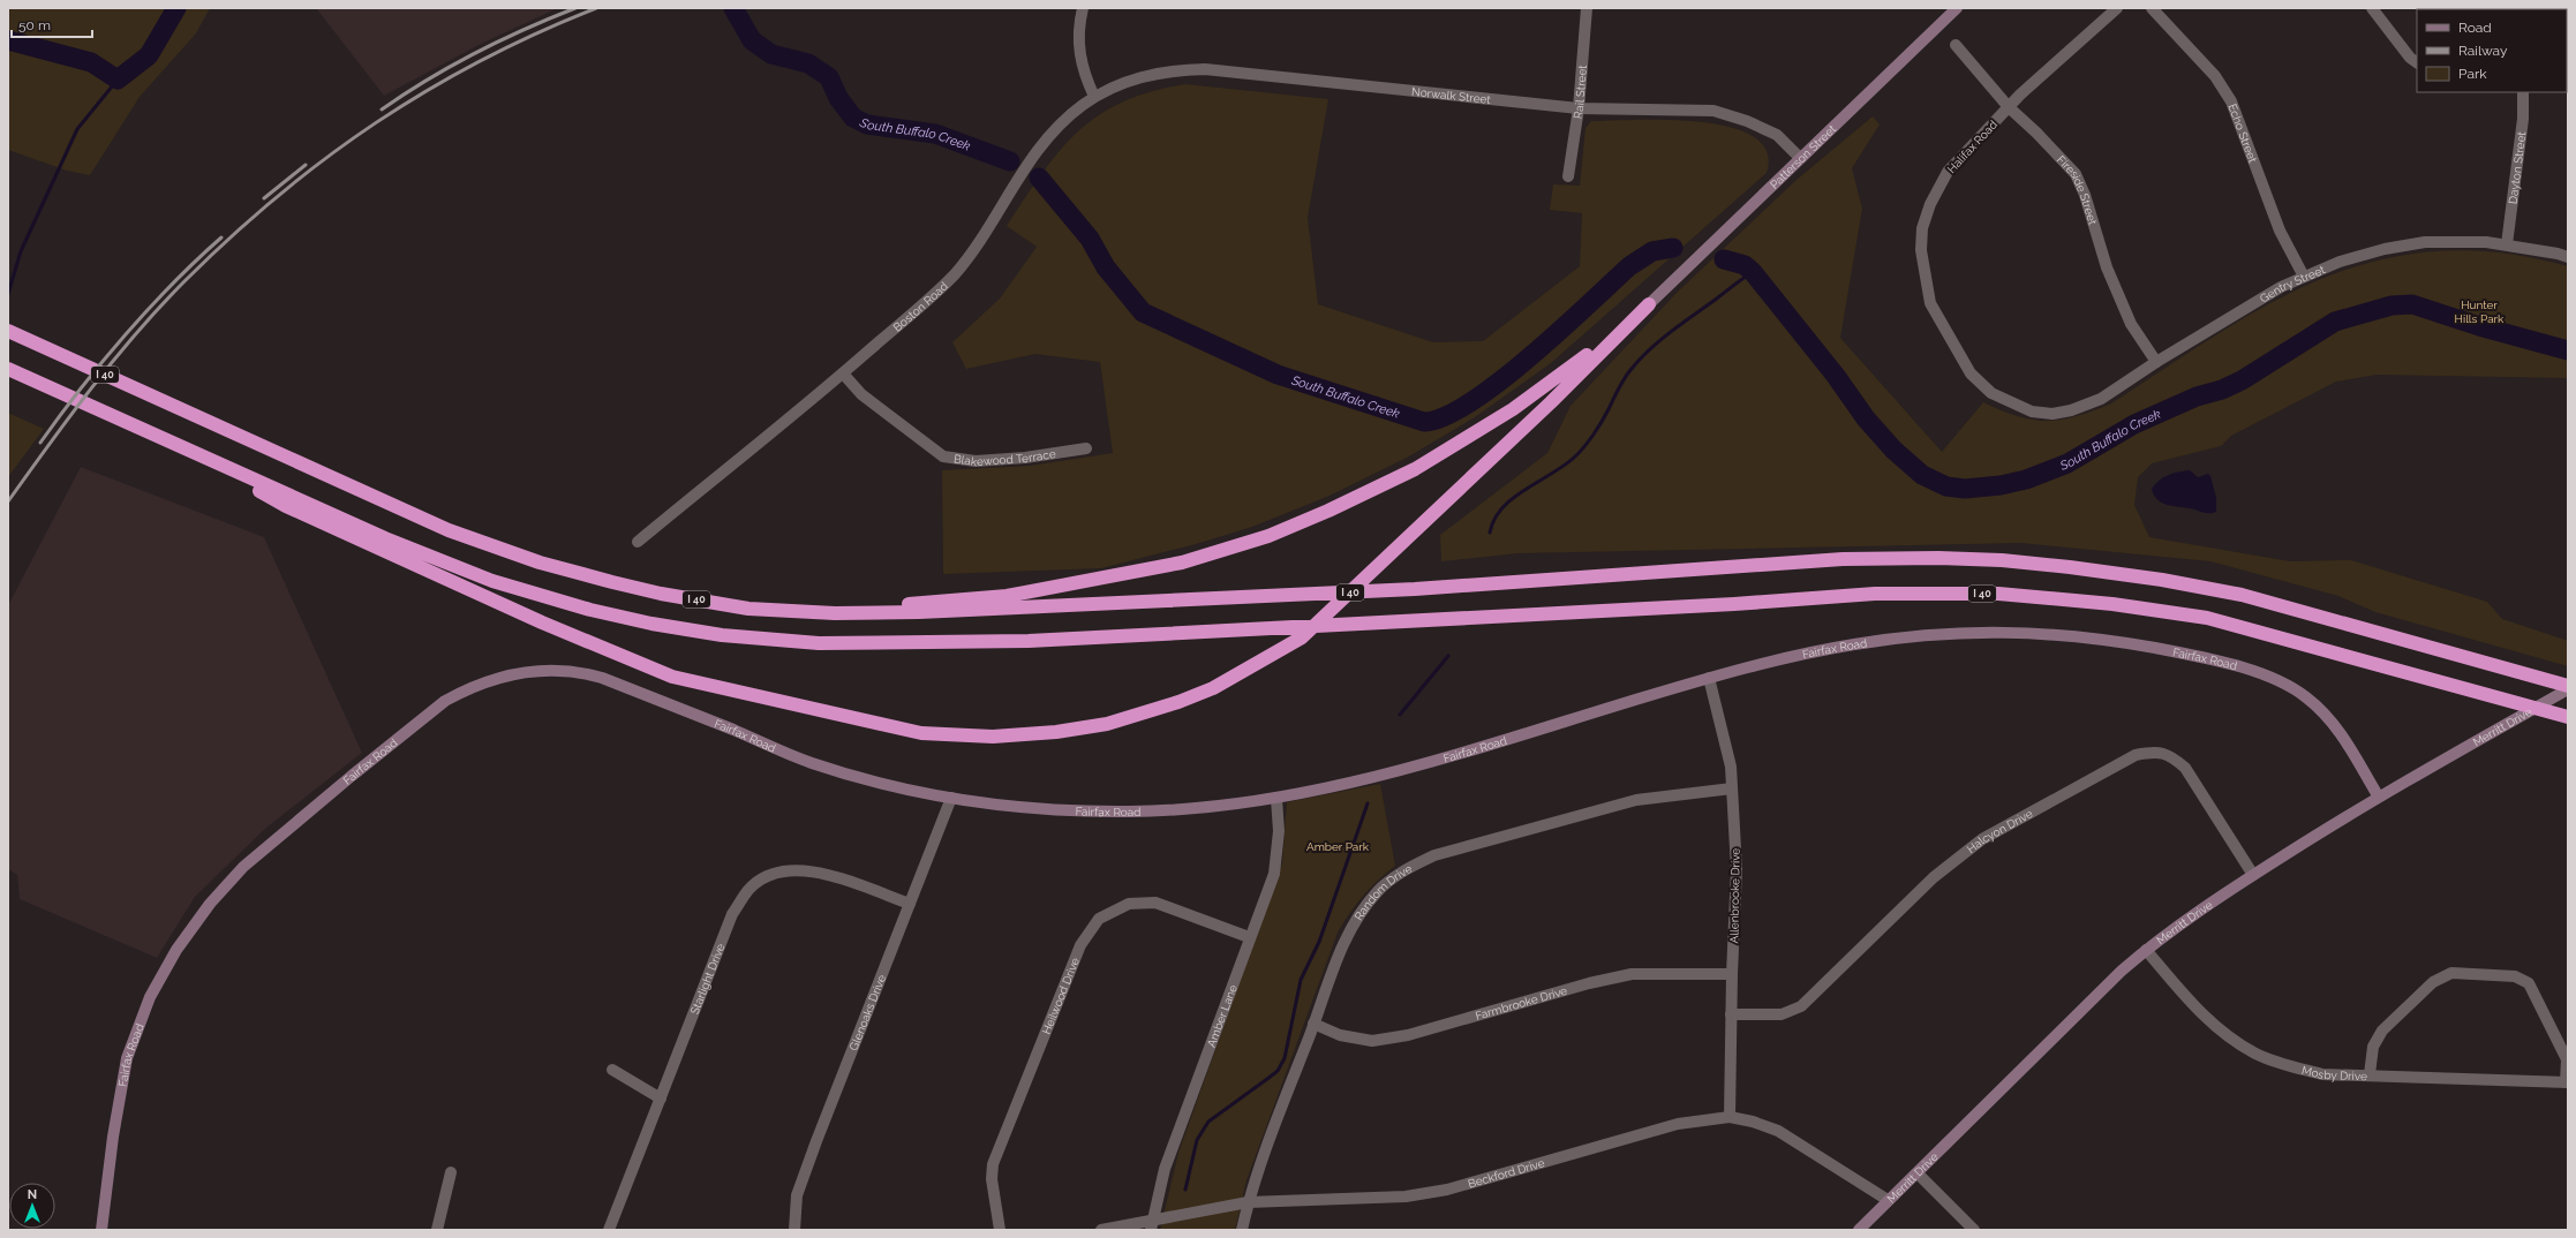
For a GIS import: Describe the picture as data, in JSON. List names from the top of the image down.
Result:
{
  "streets": {
    "highway": ["I 40"],
    "street": [
      "Rail Street",
      "Norwalk Street",
      "Echo Street",
      "Halifax Road",
      "Patterson Street",
      "Dayton Street",
      "Fireside Street",
      "Gentry Street",
      "Boston Road",
      "Blakewood Terrace",
      "Fairfax Road",
      "Merritt Drive",
      "Halcyon Drive",
      "Random Drive",
      "Allenbrooke Drive",
      "Starlight Drive",
      "Heilwood Drive",
      "Farmbrooke Drive",
      "Glenoaks Drive",
      "Amber Lane",
      "Mosby Drive",
      "Beckford Drive"
    ]
  },
  "crossings": [
    ["Rail Street", "Norwalk Street"],
    ["Norwalk Street", "Patterson Street"],
    ["Norwalk Street", "Boston Road"],
    ["Echo Street", "Gentry Street"],
    ["Halifax Road", "Fireside Street"],
    ["Halifax Road", "Gentry Street"],
    ["Dayton Street", "Gentry Street"],
    ["Fireside Street", "Gentry Street"],
    ["Boston Road", "Blakewood Terrace"],
    ["Fairfax Road", "Merritt Drive"],
    ["Fairfax Road", "Allenbrooke Drive"],
    ["Fairfax Road", "Glenoaks Drive"],
    ["Fairfax Road", "Amber Lane"],
    ["Merritt Drive", "Halcyon Drive"],
    ["Merritt Drive", "Mosby Drive"],
    ["Merritt Drive", "Beckford Drive"],
    ["Halcyon Drive", "Allenbrooke Drive"],
    ["Random Drive", "Allenbrooke Drive"],
    ["Random Drive", "Farmbrooke Drive"],
    ["Random Drive", "Beckford Drive"],
    ["Allenbrooke Drive", "Farmbrooke Drive"],
    ["Allenbrooke Drive", "Beckford Drive"],
    ["Starlight Drive", "Glenoaks Drive"],
    ["Heilwood Drive", "Amber Lane"],
    ["Amber Lane", "Beckford Drive"]
  ],
  "water": ["South Buffalo Creek"],
  "parks": ["Hunter Hills Park", "Amber Park"],
  "legend": ["Road", "Railway", "Park"],
  "scale_bar": "50 m",
  "north": "top"
}
